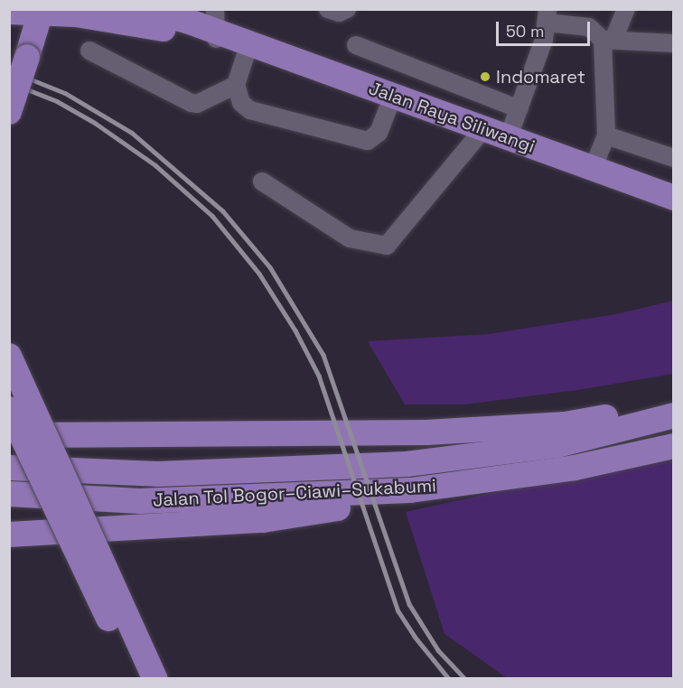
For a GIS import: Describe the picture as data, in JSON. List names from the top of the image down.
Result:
{
  "streets": {
    "highway": ["Jalan Raya Siliwangi", "Jalan Tol Bogor–Ciawi–Sukabumi"]
  },
  "places": ["Indomaret"],
  "scale_bar": "50 m"
}
